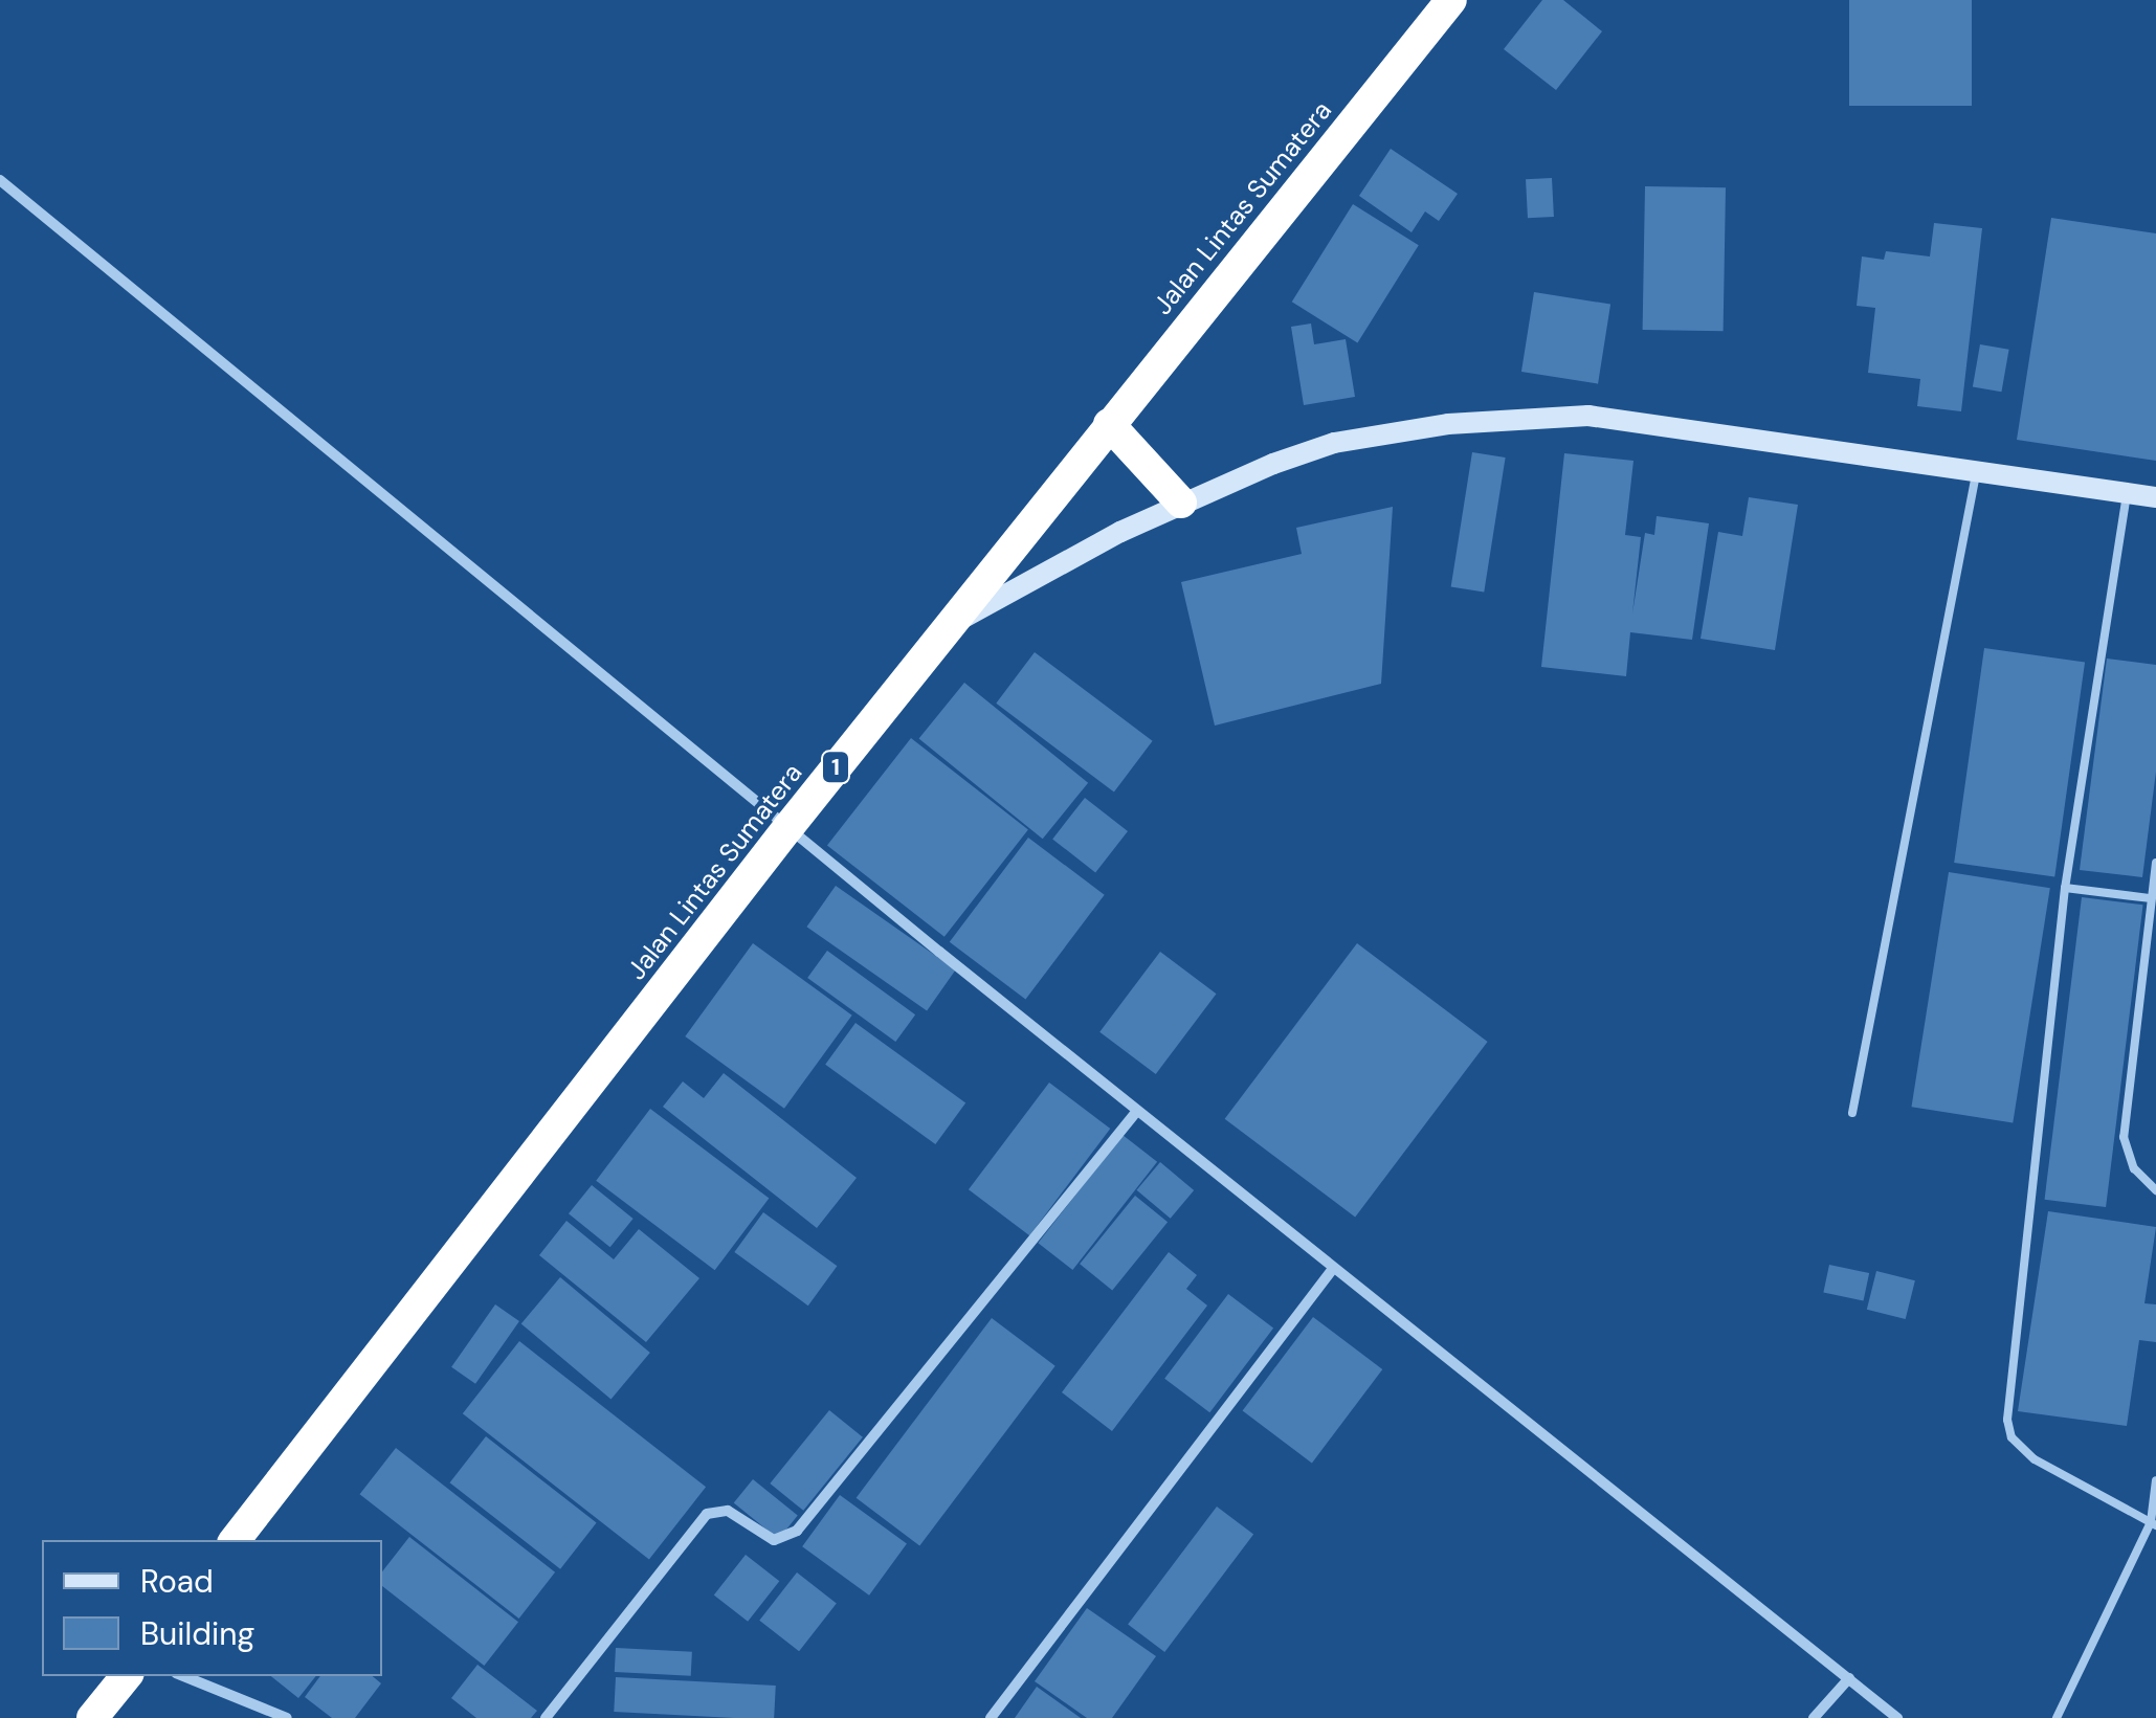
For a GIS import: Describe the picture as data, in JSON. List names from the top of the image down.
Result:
{
  "streets": {
    "highway": ["Jalan Lintas Sumatera", "1"]
  },
  "legend": ["Road", "Building"]
}
